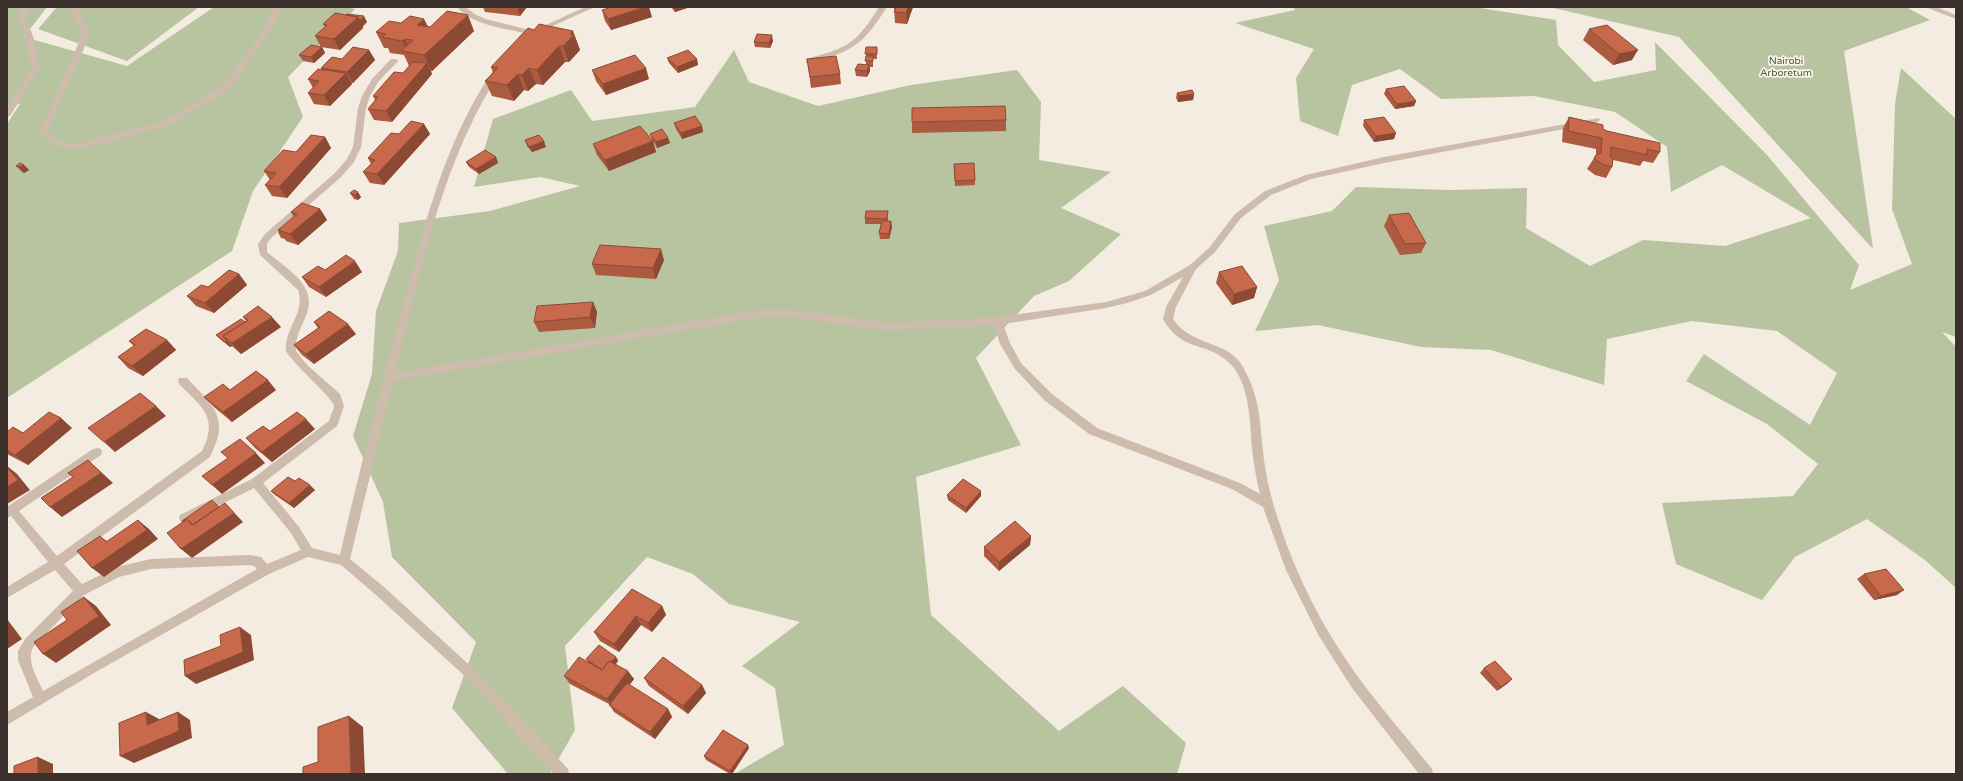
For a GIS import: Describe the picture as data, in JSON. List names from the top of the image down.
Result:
{
  "parks": ["Nairobi Arboretum"]
}
